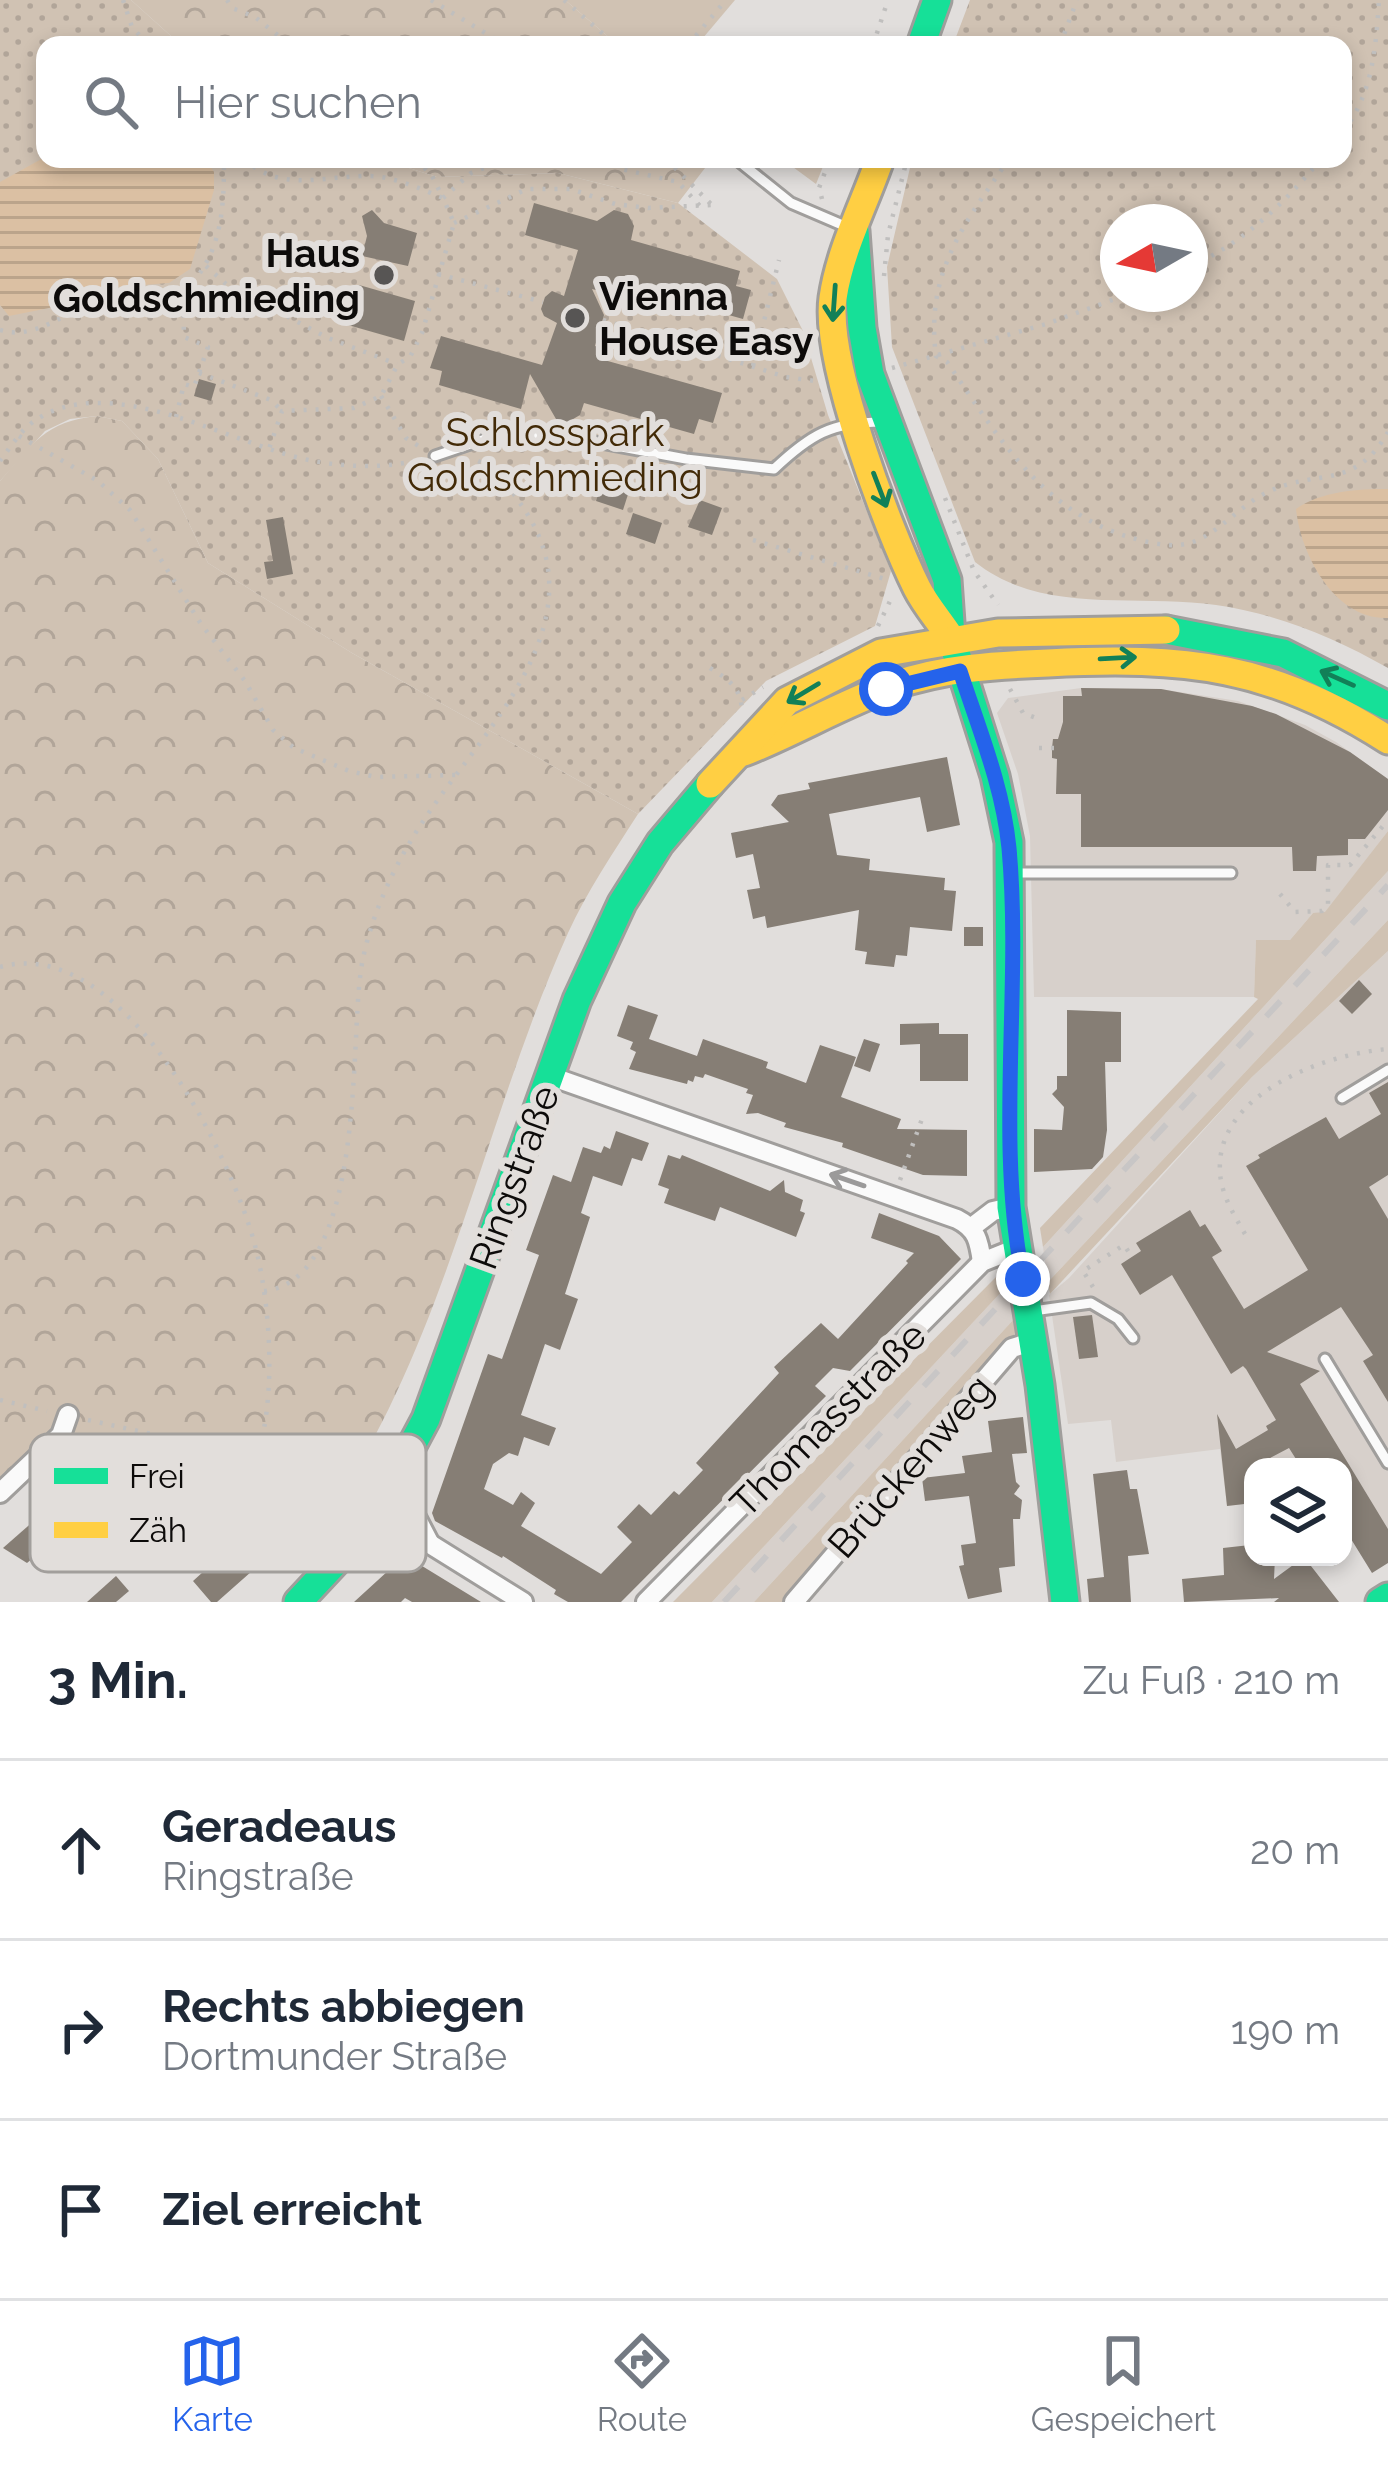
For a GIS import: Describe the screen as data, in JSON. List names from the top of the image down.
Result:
{
  "streets": {
    "main road": ["Ringstraße"],
    "street": ["Thomasstraße", "Brückenweg"]
  },
  "parks": ["Schlosspark Goldschmieding"],
  "places": ["Haus Goldschmieding", "Vienna House Easy"],
  "legend": ["Frei", "Zäh"],
  "north": "left",
  "page": {
    "search": "Hier suchen",
    "heading": ["3 Min.", "Zu Fuß · 210 m"],
    "list": [
      ["Geradeaus", "Ringstraße", "20 m"],
      ["Rechts abbiegen", "Dortmunder Straße", "190 m"],
      "Ziel erreicht"
    ],
    "nav": ["Karte", "Route", "Gespeichert"]
  }
}
